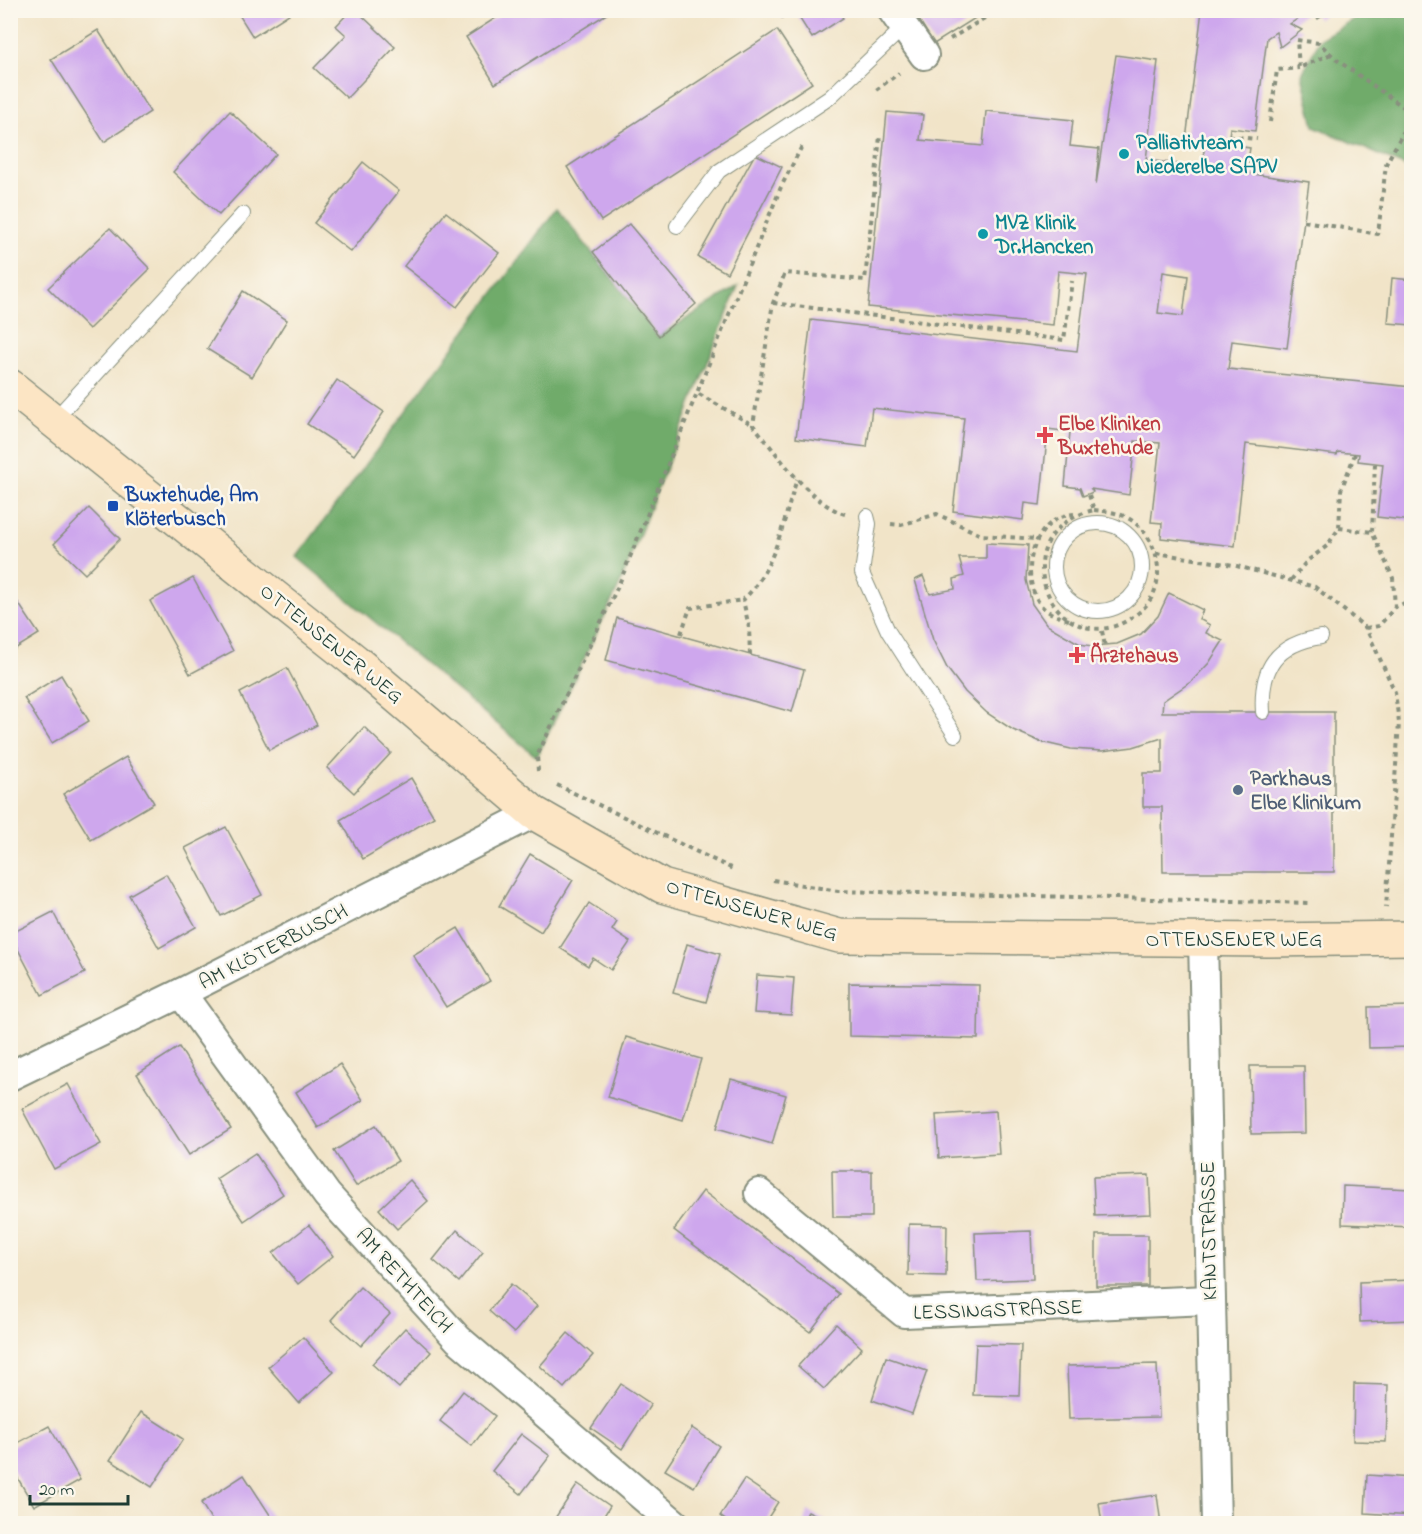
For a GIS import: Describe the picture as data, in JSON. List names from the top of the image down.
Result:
{
  "streets": {
    "street": [
      "OTTENSENER WEG",
      "AM KLÖTERBUSCH",
      "KANTSTRASSE",
      "AM RETHTEICH",
      "LESSINGSTRASSE"
    ]
  },
  "crossings": [
    ["OTTENSENER WEG", "AM KLÖTERBUSCH"],
    ["OTTENSENER WEG", "KANTSTRASSE"],
    ["AM KLÖTERBUSCH", "AM RETHTEICH"],
    ["KANTSTRASSE", "LESSINGSTRASSE"]
  ],
  "places": {
    "other": ["Palliativteam Niederelbe SAPV", "MVZ Klinik Dr.Hancken", "Parkhaus Elbe Klinikum"],
    "health": ["Elbe Kliniken Buxtehude", "Ärztehaus"],
    "transit": ["Buxtehude, Am Klöterbusch"]
  },
  "scale_bar": "20 m"
}
